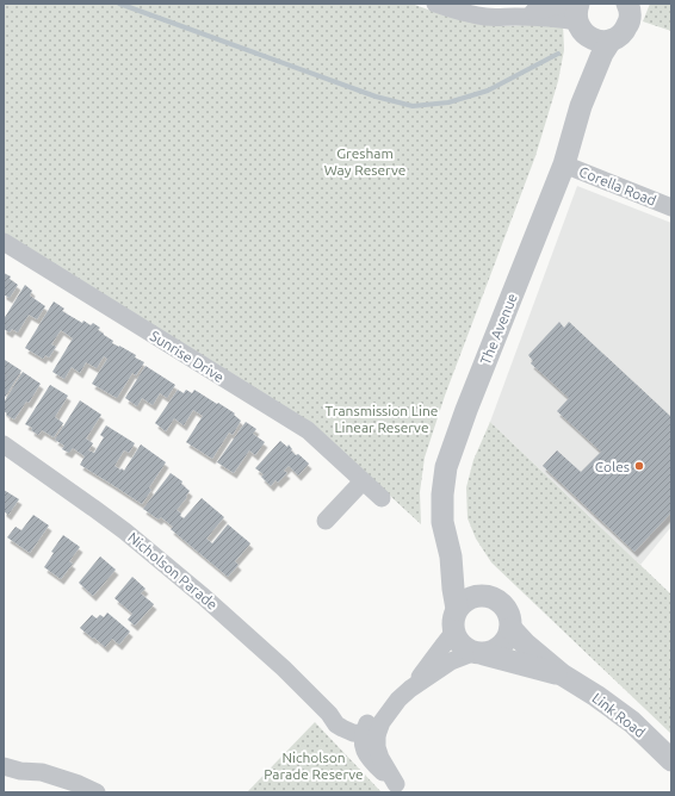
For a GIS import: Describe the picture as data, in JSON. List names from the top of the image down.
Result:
{
  "streets": {
    "street": [
      "Corella Road",
      "The Avenue",
      "Sunrise Drive",
      "Nicholson Parade",
      "Link Road"
    ]
  },
  "crossings": [
    ["Corella Road", "The Avenue"],
    ["The Avenue", "Link Road"]
  ],
  "parks": ["Gresham Way Reserve", "Transmission Line Linear Reserve", "Nicholson Parade Reserve"],
  "places": ["Coles"]
}
